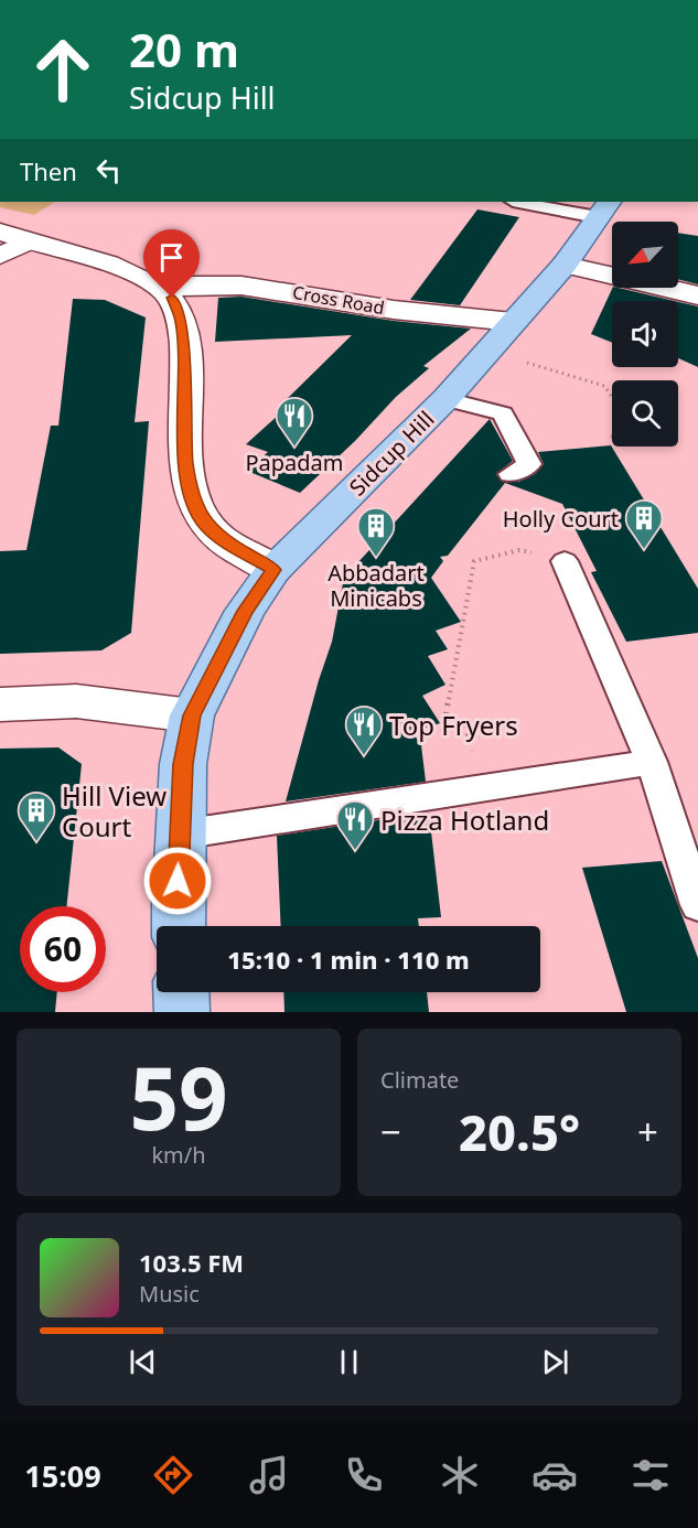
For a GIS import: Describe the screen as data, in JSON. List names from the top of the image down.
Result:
{
  "streets": {
    "main road": ["Sidcup Hill"],
    "street": ["Cross Road"]
  },
  "crossings": [
    ["Cross Road", "Sidcup Hill"]
  ],
  "places": {
    "restaurant": ["Papadam", "Top Fryers", "Pizza Hotland"],
    "building": ["Holly Court", "Abbadart Minicabs", "Hill View Court"]
  },
  "north": "bottom left",
  "page": {
    "turn": ["20 m", "Sidcup Hill"],
    "then": "Then",
    "limit": "60",
    "trip": "15:10 · 1 min · 110 m",
    "tile": [
      ["59", "km/h"],
      "Climate"
    ],
    "heat": ["−", "20.5°", "+"],
    "song": ["103.5 FM", "Music"],
    "tabs": "15:09"
  }
}
